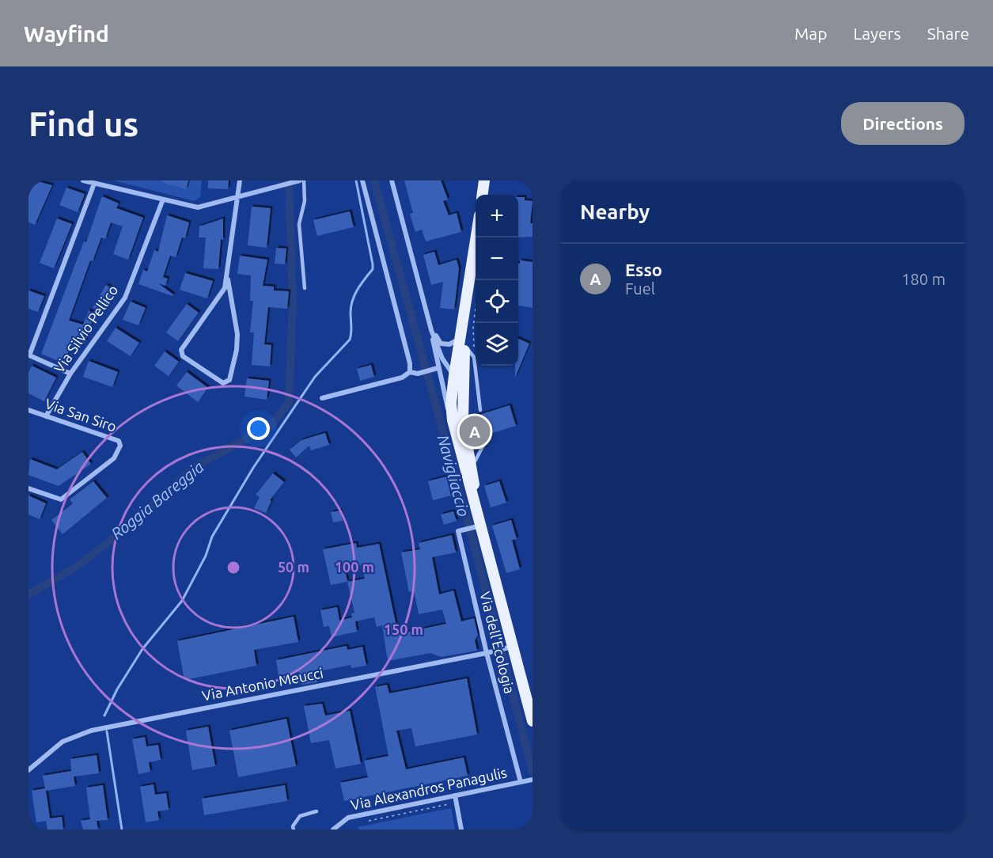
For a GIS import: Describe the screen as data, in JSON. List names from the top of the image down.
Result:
{
  "streets": {
    "street": [
      "Via Silvio Pellico",
      "Via San Siro",
      "Via dell'Ecologia",
      "Via Antonio Meucci",
      "Via Alexandros Panagulis"
    ]
  },
  "crossings": [
    ["Via Silvio Pellico", "Via San Siro"],
    ["Via dell'Ecologia", "Via Antonio Meucci"],
    ["Via dell'Ecologia", "Via Alexandros Panagulis"]
  ],
  "water": ["Navigliaccio", "Roggia Bareggia"],
  "page": {
    "header": "Wayfind",
    "nav": ["Map", "Layers", "Share"],
    "buttons": "Directions",
    "title": "Find us",
    "heading": "Nearby",
    "map_buttons": ["+", "−"],
    "list": [
      {
        "mark": "A",
        "name": "Esso",
        "note": "Fuel",
        "value": "180 m"
      }
    ],
    "pins": "A"
  },
  "rings": ["50 m", "100 m", "150 m"]
}
